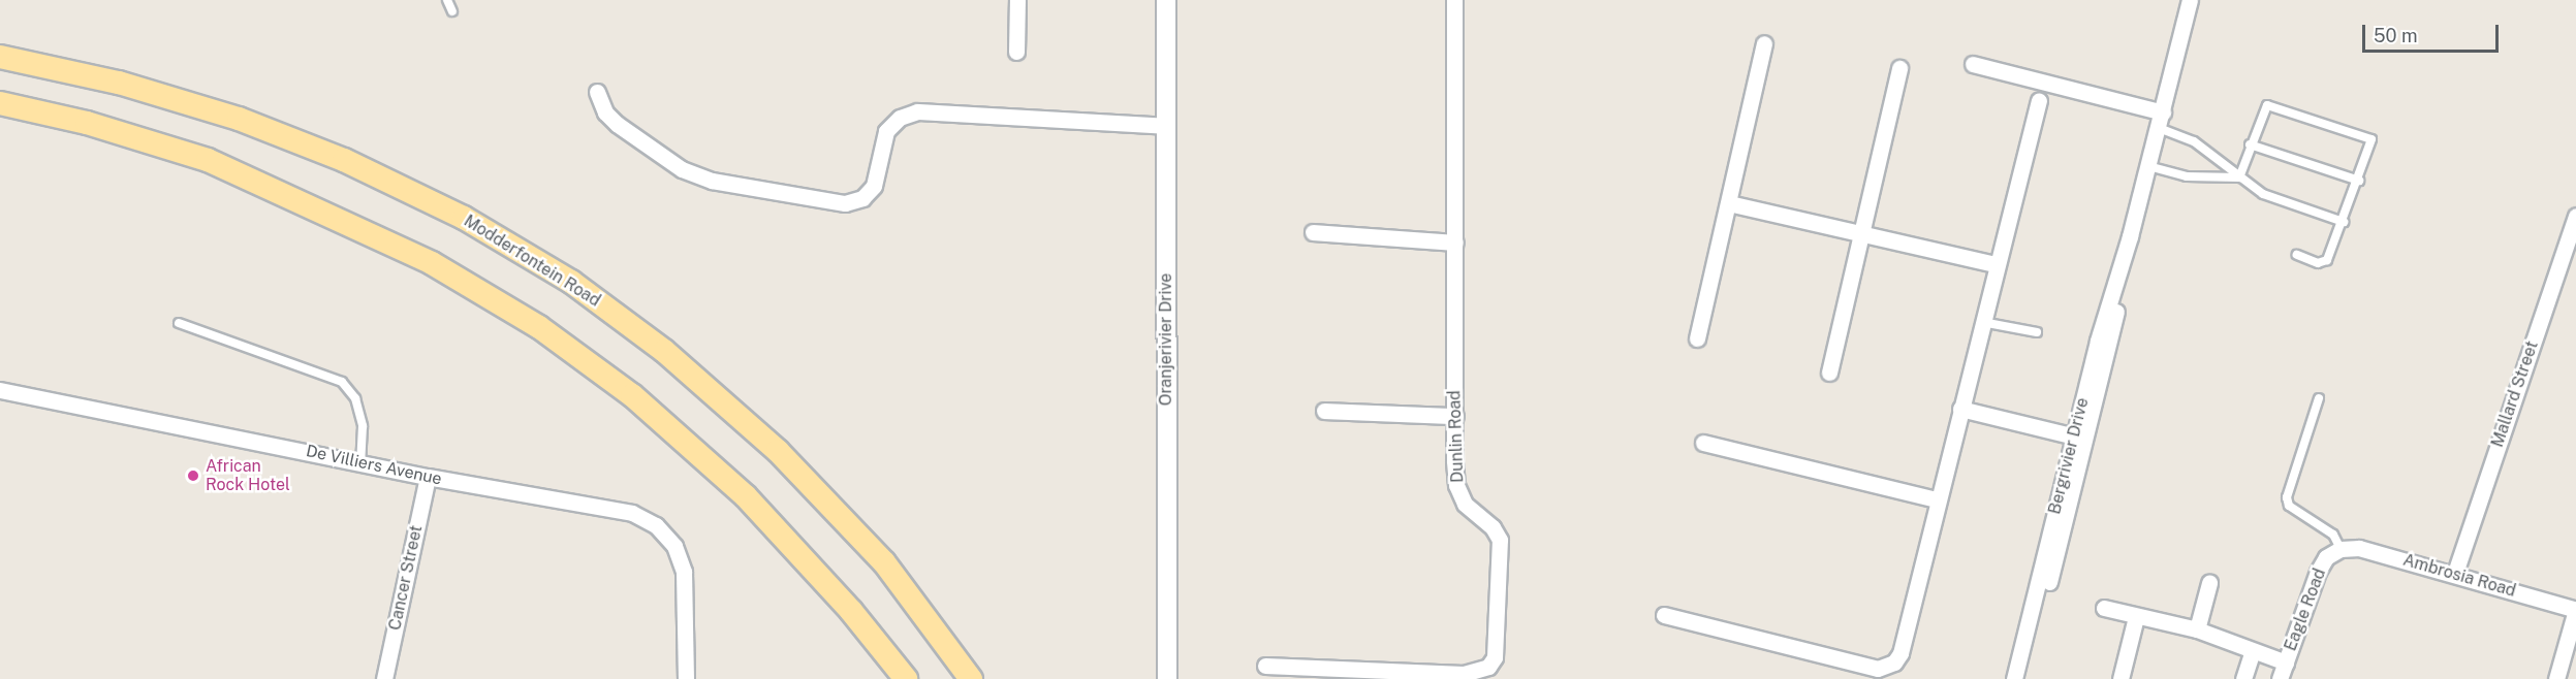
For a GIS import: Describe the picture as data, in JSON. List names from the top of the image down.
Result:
{
  "streets": {
    "main road": ["Modderfontein Road"],
    "street": [
      "Oranjerivier Drive",
      "Mallard Street",
      "Dunlin Road",
      "Bergrivier Drive",
      "De Villiers Avenue",
      "Ambrosia Road",
      "Cancer Street",
      "Eagle Road"
    ]
  },
  "crossings": [
    ["Mallard Street", "Ambrosia Road"],
    ["De Villiers Avenue", "Cancer Street"],
    ["Ambrosia Road", "Eagle Road"]
  ],
  "places": ["African Rock Hotel"],
  "scale_bar": "50 m"
}
